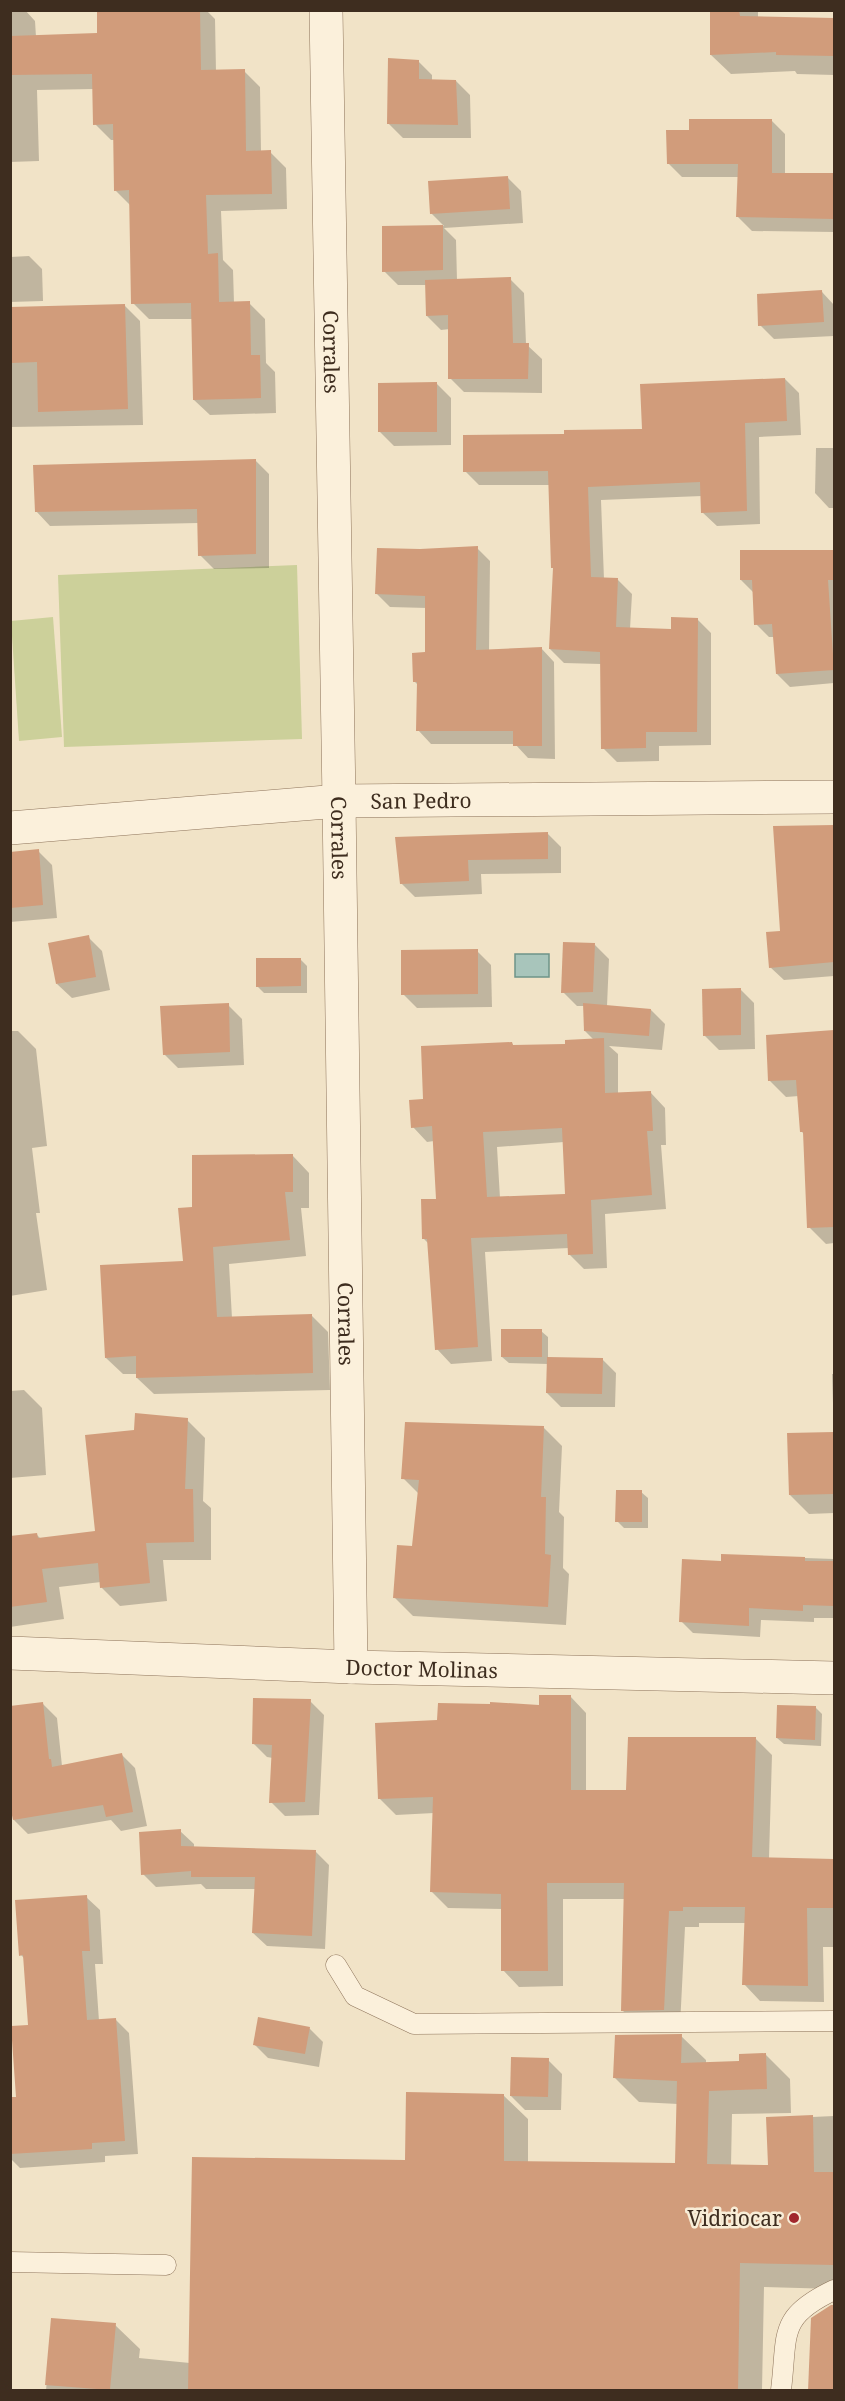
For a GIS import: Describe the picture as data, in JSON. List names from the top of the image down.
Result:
{
  "streets": {
    "street": ["Corrales", "San Pedro", "Doctor Molinas"]
  },
  "crossings": [
    ["Corrales", "San Pedro"],
    ["Corrales", "Doctor Molinas"]
  ],
  "places": ["Vidriocar"]
}
